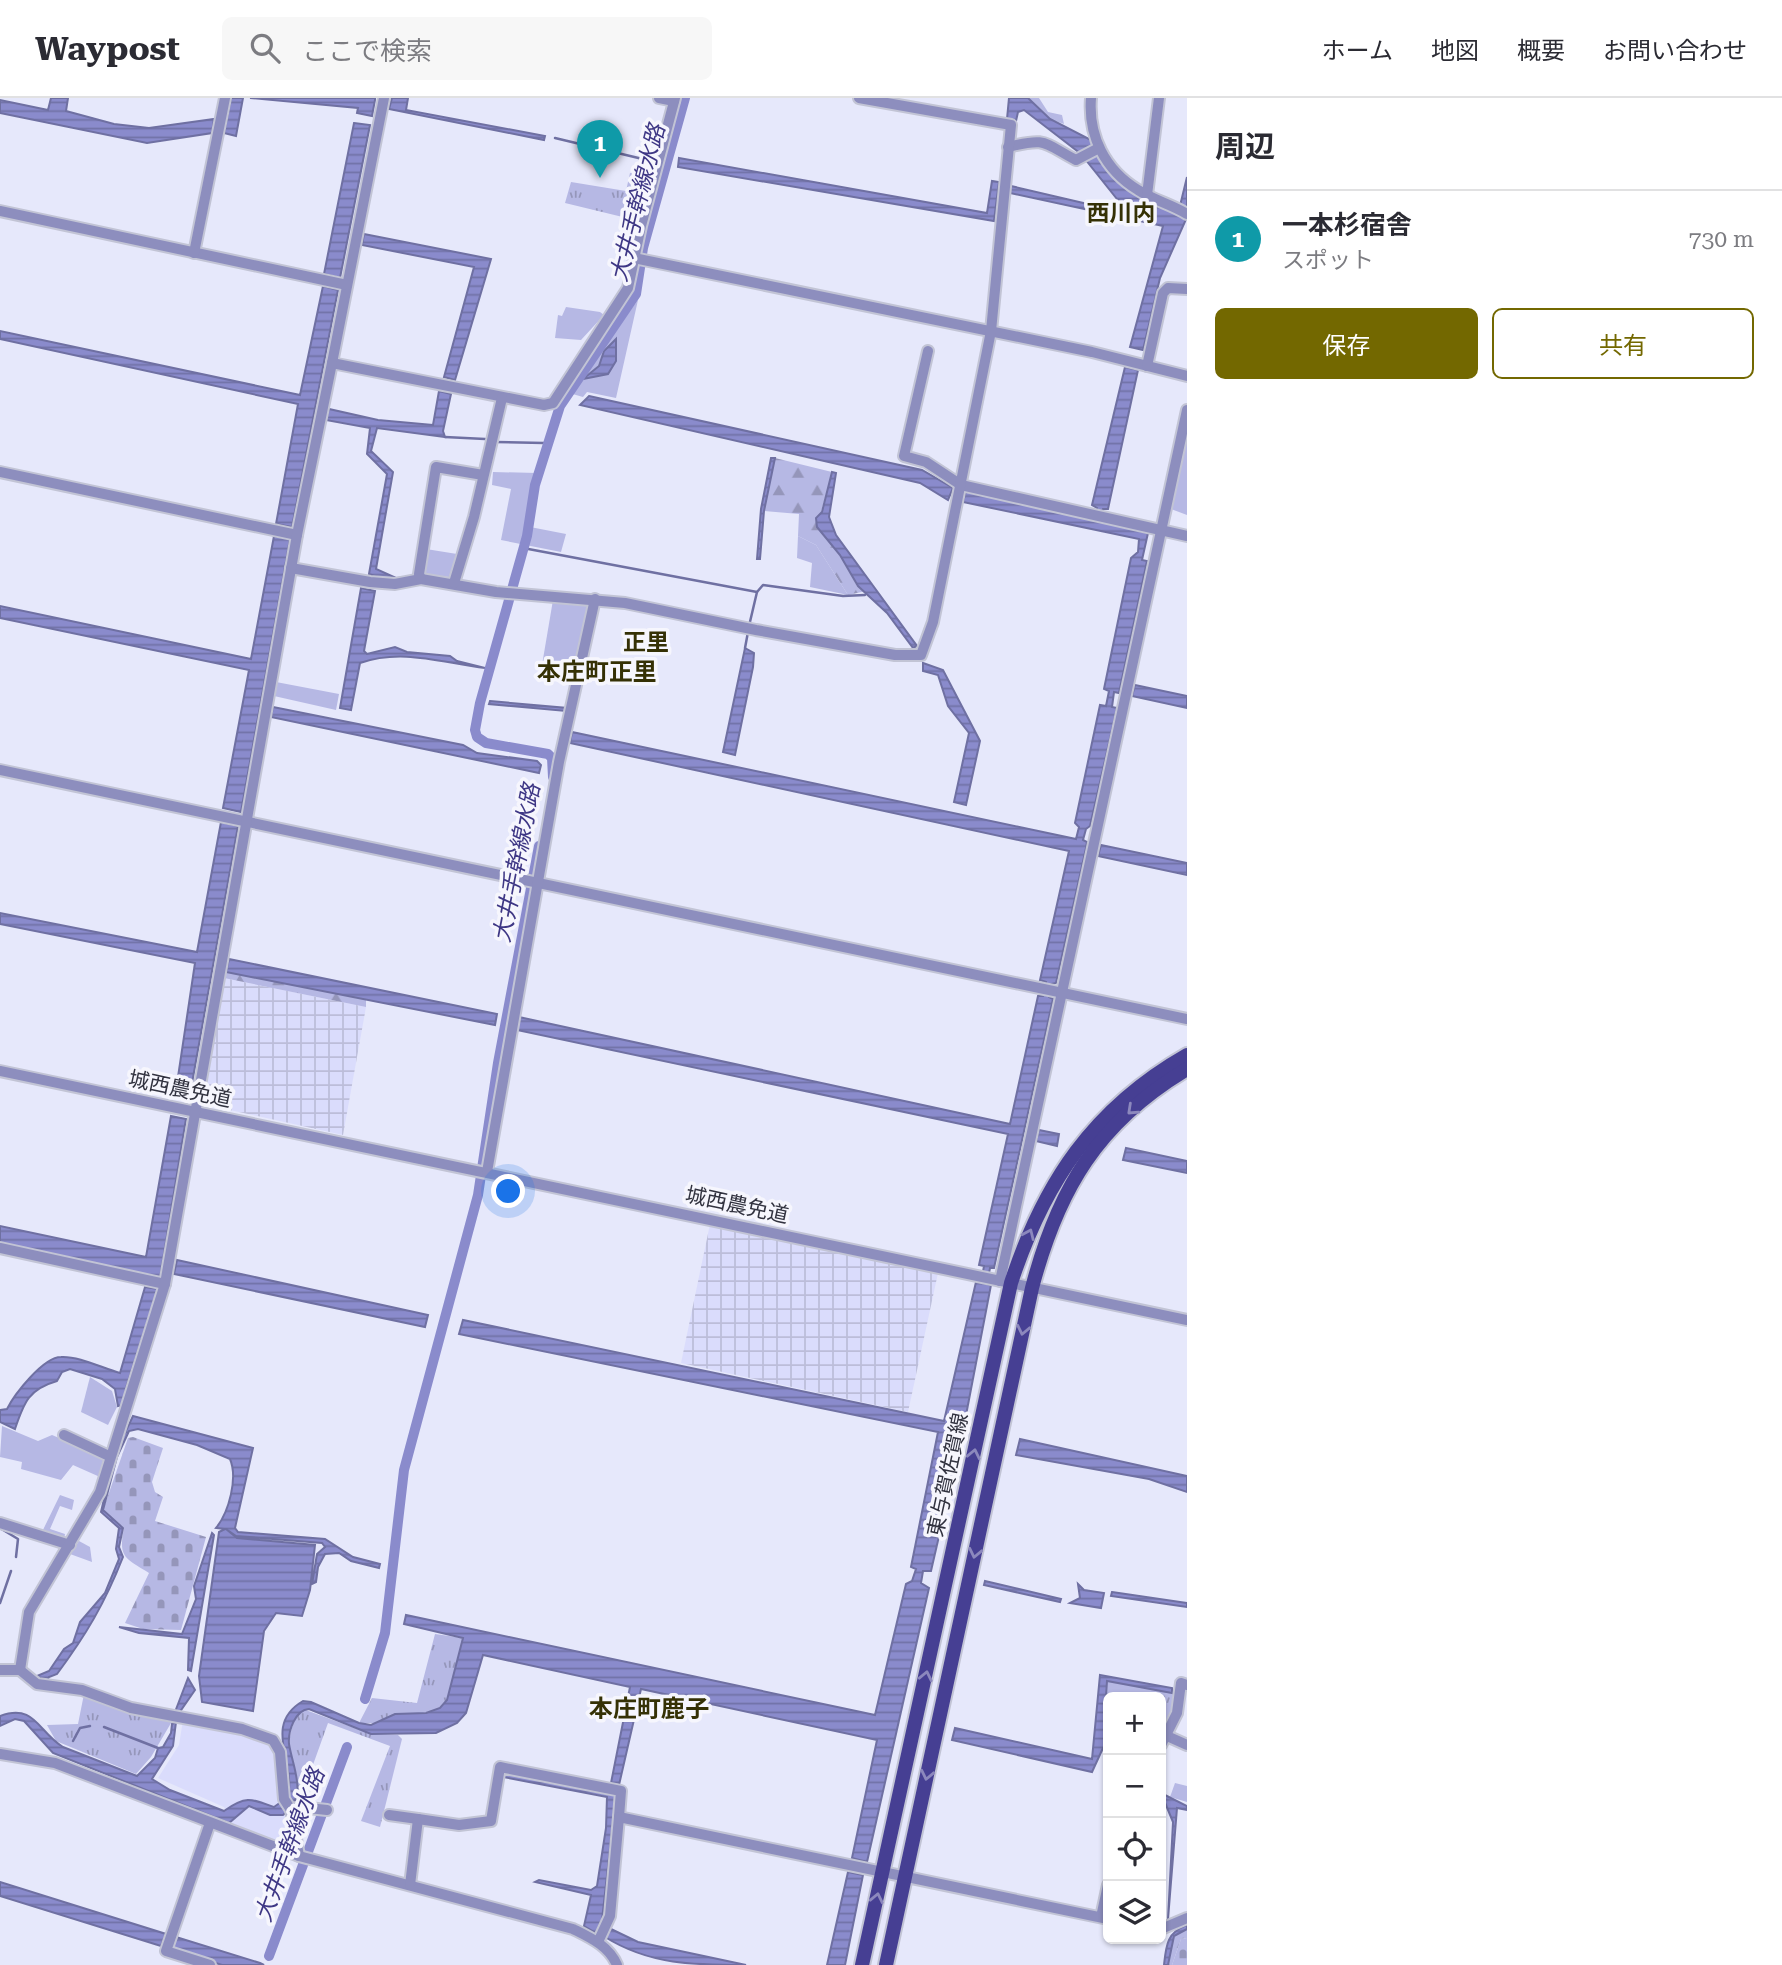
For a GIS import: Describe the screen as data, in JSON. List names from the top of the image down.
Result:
{
  "streets": {
    "main road": ["東与賀佐賀線"],
    "street": ["城西農免道"]
  },
  "crossings": [
    ["城西農免道", "東与賀佐賀線"]
  ],
  "districts": [
    "西川内",
    "正里",
    "本庄町正里",
    "本庄町鹿子"
  ],
  "water": ["大井手幹線水路"],
  "page": {
    "header": "Waypost",
    "search": "ここで検索",
    "nav": [
      "ホーム",
      "地図",
      "概要",
      "お問い合わせ"
    ],
    "heading": "周辺",
    "pins": "1",
    "list": [
      {
        "mark": "1",
        "name": "一本杉宿舎",
        "note": "スポット",
        "value": "730 m"
      }
    ],
    "buttons": ["保存", "共有"],
    "map_buttons": ["+", "−"]
  }
}
